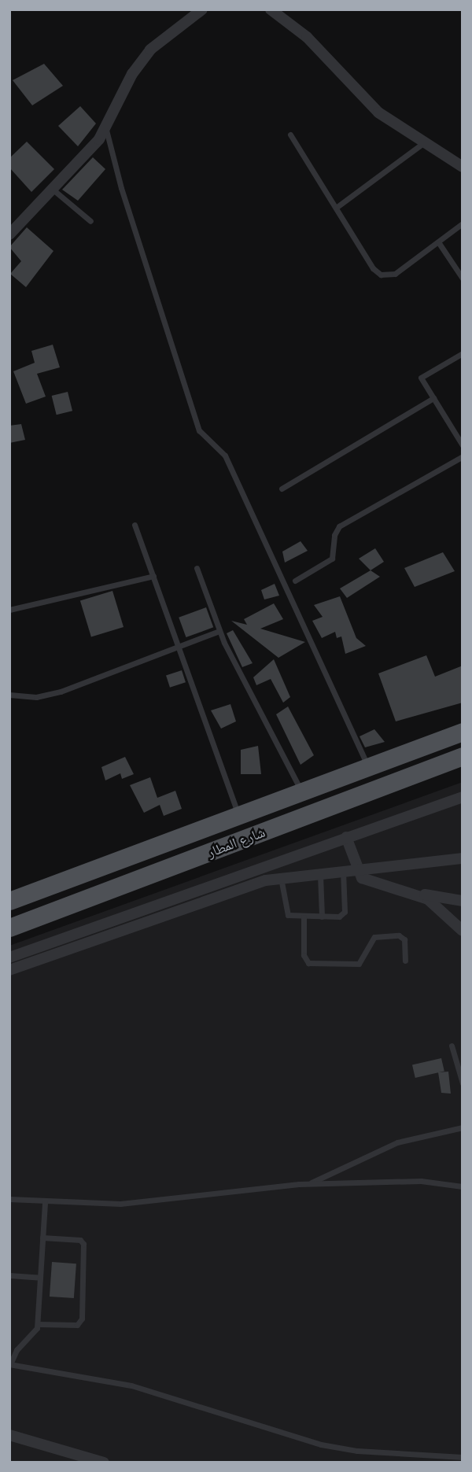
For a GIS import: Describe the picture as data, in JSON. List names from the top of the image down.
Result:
{
  "streets": {
    "main road": ["شارع المطار"]
  }
}
